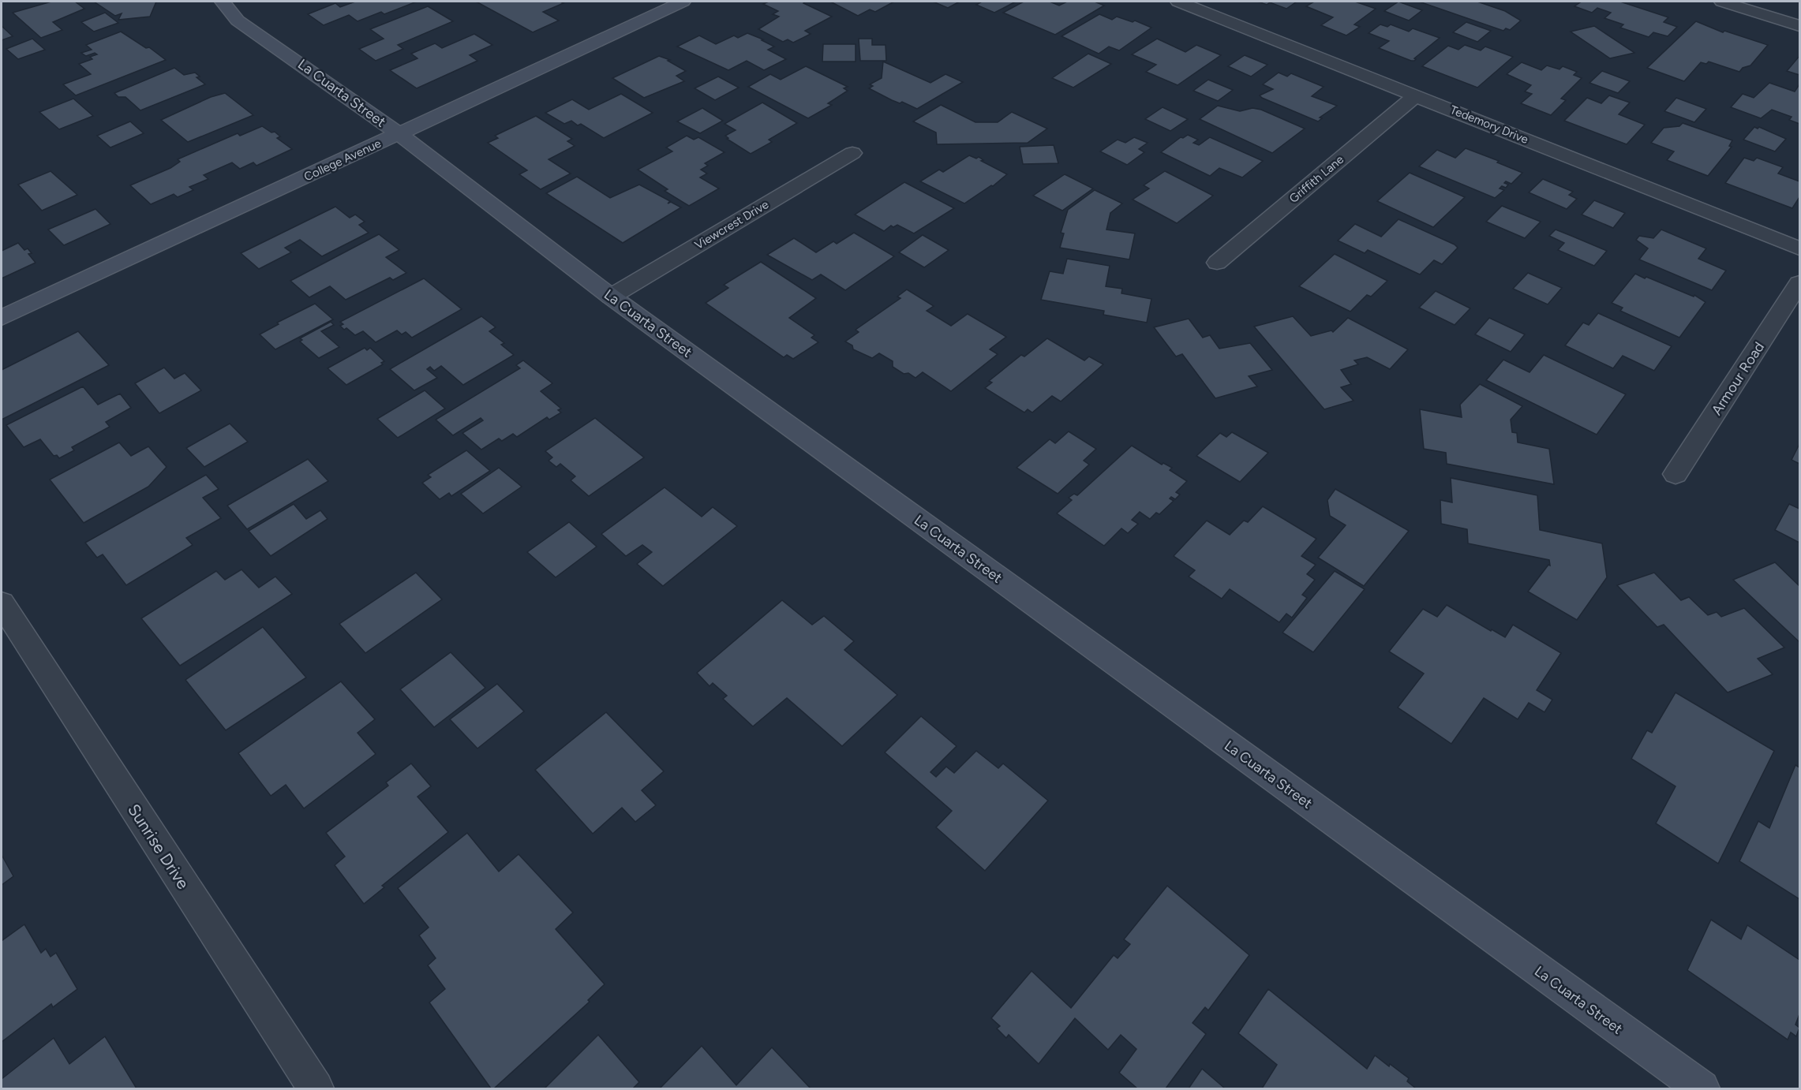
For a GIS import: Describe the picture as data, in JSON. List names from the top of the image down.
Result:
{
  "streets": {
    "street": [
      "La Cuarta Street",
      "Tedemory Drive",
      "College Avenue",
      "Griffith Lane",
      "Viewcrest Drive",
      "Armour Road",
      "Sunrise Drive"
    ]
  },
  "crossings": [
    ["La Cuarta Street", "College Avenue"],
    ["La Cuarta Street", "Viewcrest Drive"],
    ["Tedemory Drive", "Griffith Lane"]
  ]
}
